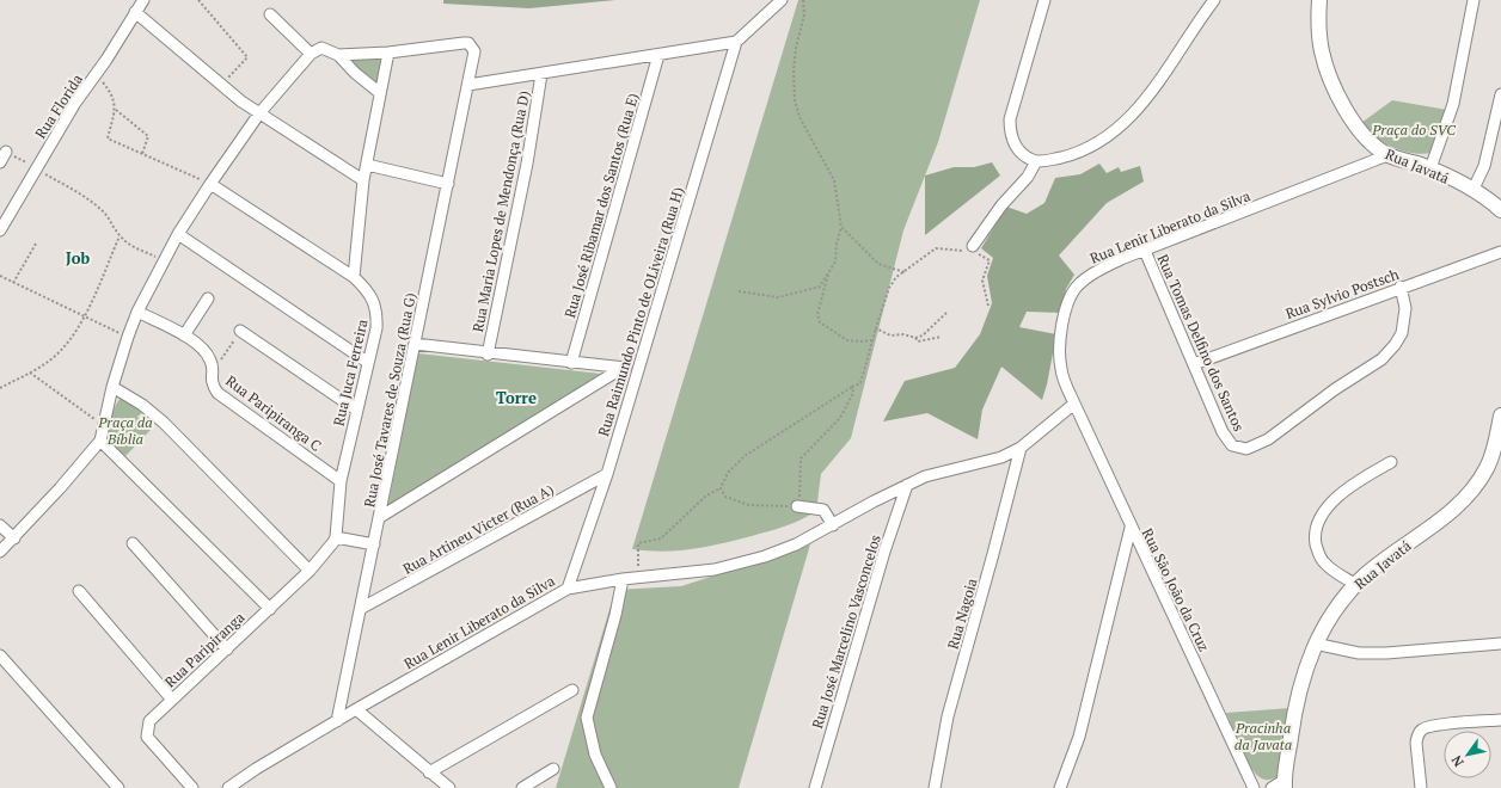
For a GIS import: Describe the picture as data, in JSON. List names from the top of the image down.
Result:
{
  "streets": {
    "street": [
      "Rua Florida",
      "Rua Javatá",
      "Rua José Ribamar dos Santos (Rua E)",
      "Rua Maria Lopes de Mendonça (Rua D)",
      "Rua Lenir Liberato da Silva",
      "Rua Sylvio Postsch",
      "Rua Raimundo Pinto de OLiveira (Rua H)",
      "Rua Tomas Delfino dos Santos",
      "Rua Juca Ferreira",
      "Rua José Tavares de Souza (Rua G)",
      "Rua Paripiranga C",
      "Rua Artineu Victer (Rua A)",
      "Rua São João da Cruz",
      "Rua Nagoia",
      "Rua José Marcelino Vasconcelos",
      "Rua Paripiranga"
    ]
  },
  "crossings": [
    ["Rua Javatá", "Rua Lenir Liberato da Silva"],
    ["Rua Lenir Liberato da Silva", "Rua Raimundo Pinto de OLiveira (Rua H)"],
    ["Rua Lenir Liberato da Silva", "Rua Tomas Delfino dos Santos"],
    ["Rua Lenir Liberato da Silva", "Rua José Tavares de Souza (Rua G)"],
    ["Rua Lenir Liberato da Silva", "Rua São João da Cruz"],
    ["Rua Lenir Liberato da Silva", "Rua Nagoia"],
    ["Rua Lenir Liberato da Silva", "Rua José Marcelino Vasconcelos"],
    ["Rua Sylvio Postsch", "Rua Tomas Delfino dos Santos"],
    ["Rua Raimundo Pinto de OLiveira (Rua H)", "Rua Artineu Victer (Rua A)"],
    ["Rua Juca Ferreira", "Rua Paripiranga C"],
    ["Rua Juca Ferreira", "Rua Paripiranga"],
    ["Rua José Tavares de Souza (Rua G)", "Rua Artineu Victer (Rua A)"]
  ],
  "districts": ["Job", "Torre"],
  "parks": ["Praça do SVC", "Praça da Bíblia", "Pracinha da Javata"],
  "north": "bottom left"
}
